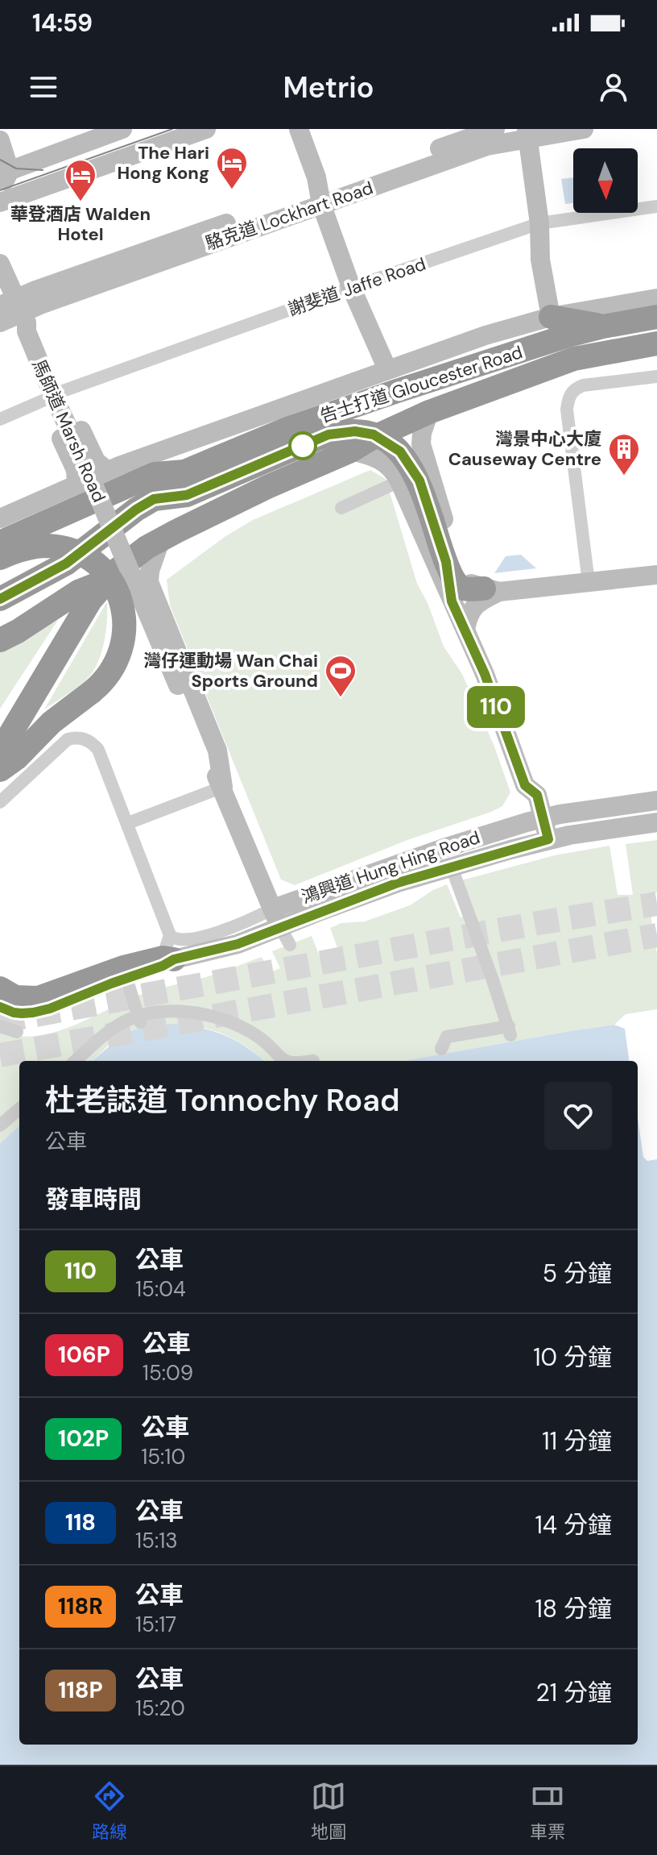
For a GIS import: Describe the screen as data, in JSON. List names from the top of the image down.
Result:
{
  "streets": {
    "highway": ["告士打道 Gloucester Road"],
    "street": [
      "駱克道 Lockhart Road",
      "謝斐道 Jaffe Road",
      "馬師道 Marsh Road",
      "鴻興道 Hung Hing Road"
    ]
  },
  "crossings": [
    ["駱克道 Lockhart Road", "馬師道 Marsh Road"],
    ["謝斐道 Jaffe Road", "馬師道 Marsh Road"],
    ["告士打道 Gloucester Road", "馬師道 Marsh Road"],
    ["馬師道 Marsh Road", "鴻興道 Hung Hing Road"]
  ],
  "places": {
    "hotel": ["The Hari Hong Kong", "華登酒店 Walden Hotel"],
    "building": ["灣景中心大廈 Causeway Centre"],
    "sports": ["灣仔運動場 Wan Chai Sports Ground"]
  },
  "lines": ["bus line 110"],
  "north": "bottom",
  "page": {
    "status": "14:59",
    "header": "Metrio",
    "on_map": "110",
    "heading": [
      ["杜老誌道 Tonnochy Road", "公車"],
      "發車時間"
    ],
    "list": [
      {
        "mark": "110",
        "name": "公車",
        "note": "15:04",
        "value": "5 分鐘"
      },
      {
        "mark": "106P",
        "name": "公車",
        "note": "15:09",
        "value": "10 分鐘"
      },
      {
        "mark": "102P",
        "name": "公車",
        "note": "15:10",
        "value": "11 分鐘"
      },
      {
        "mark": "118",
        "name": "公車",
        "note": "15:13",
        "value": "14 分鐘"
      },
      {
        "mark": "118R",
        "name": "公車",
        "note": "15:17",
        "value": "18 分鐘"
      },
      {
        "mark": "118P",
        "name": "公車",
        "note": "15:20",
        "value": "21 分鐘"
      }
    ],
    "tabs": ["路線", "地圖", "車票"]
  }
}
